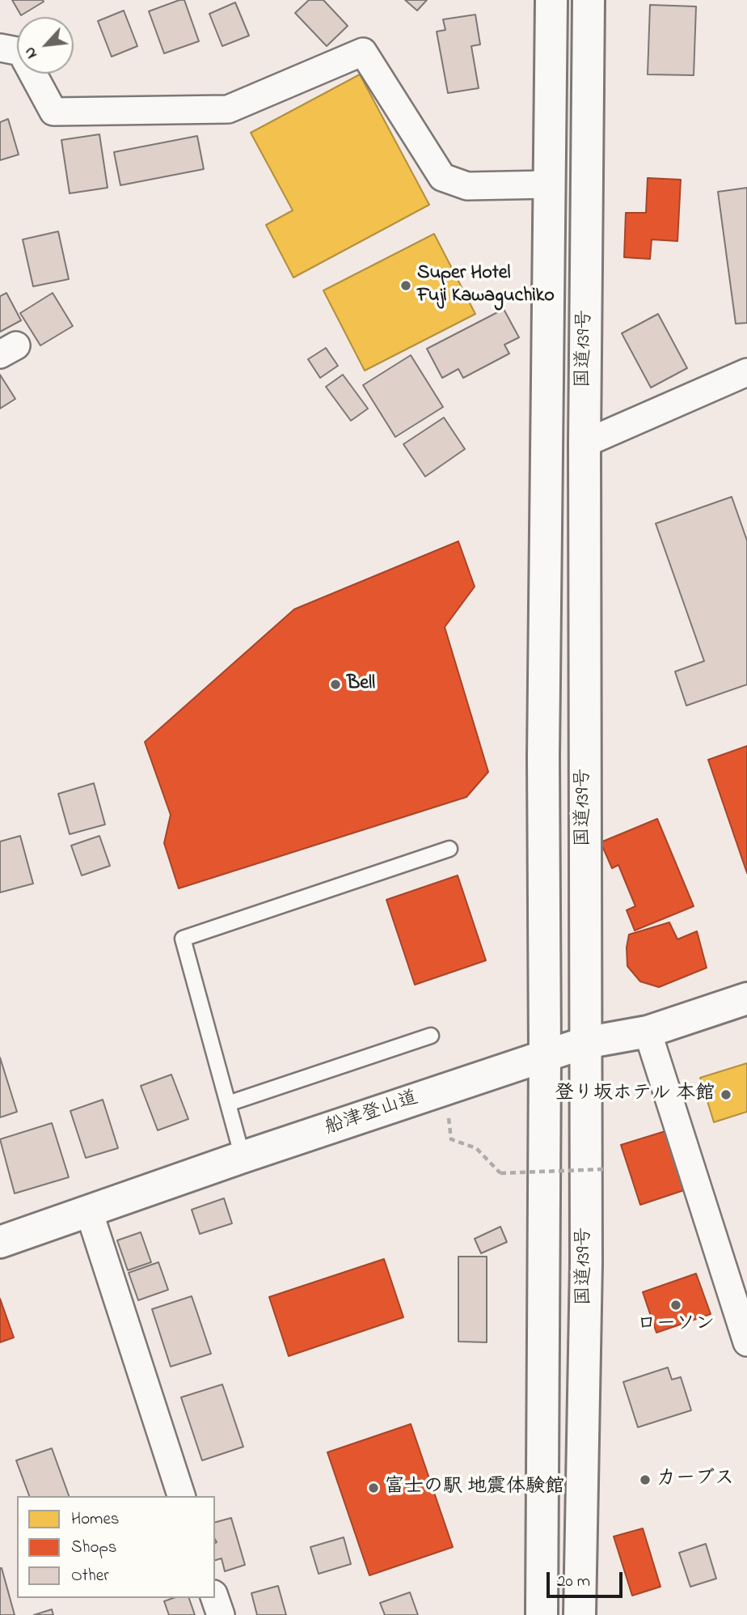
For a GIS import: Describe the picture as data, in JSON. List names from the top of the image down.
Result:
{
  "streets": {
    "main road": ["国道139号", "船津登山道"]
  },
  "crossings": [
    ["国道139号", "船津登山道"]
  ],
  "places": [
    "Super Hotel Fuji Kawaguchiko",
    "Bell",
    "登り坂ホテル 本館",
    "ローソン",
    "カーブス",
    "富士の駅 地震体験館"
  ],
  "legend": ["Homes", "Shops", "Other"],
  "scale_bar": "20 m",
  "north": "bottom left"
}
